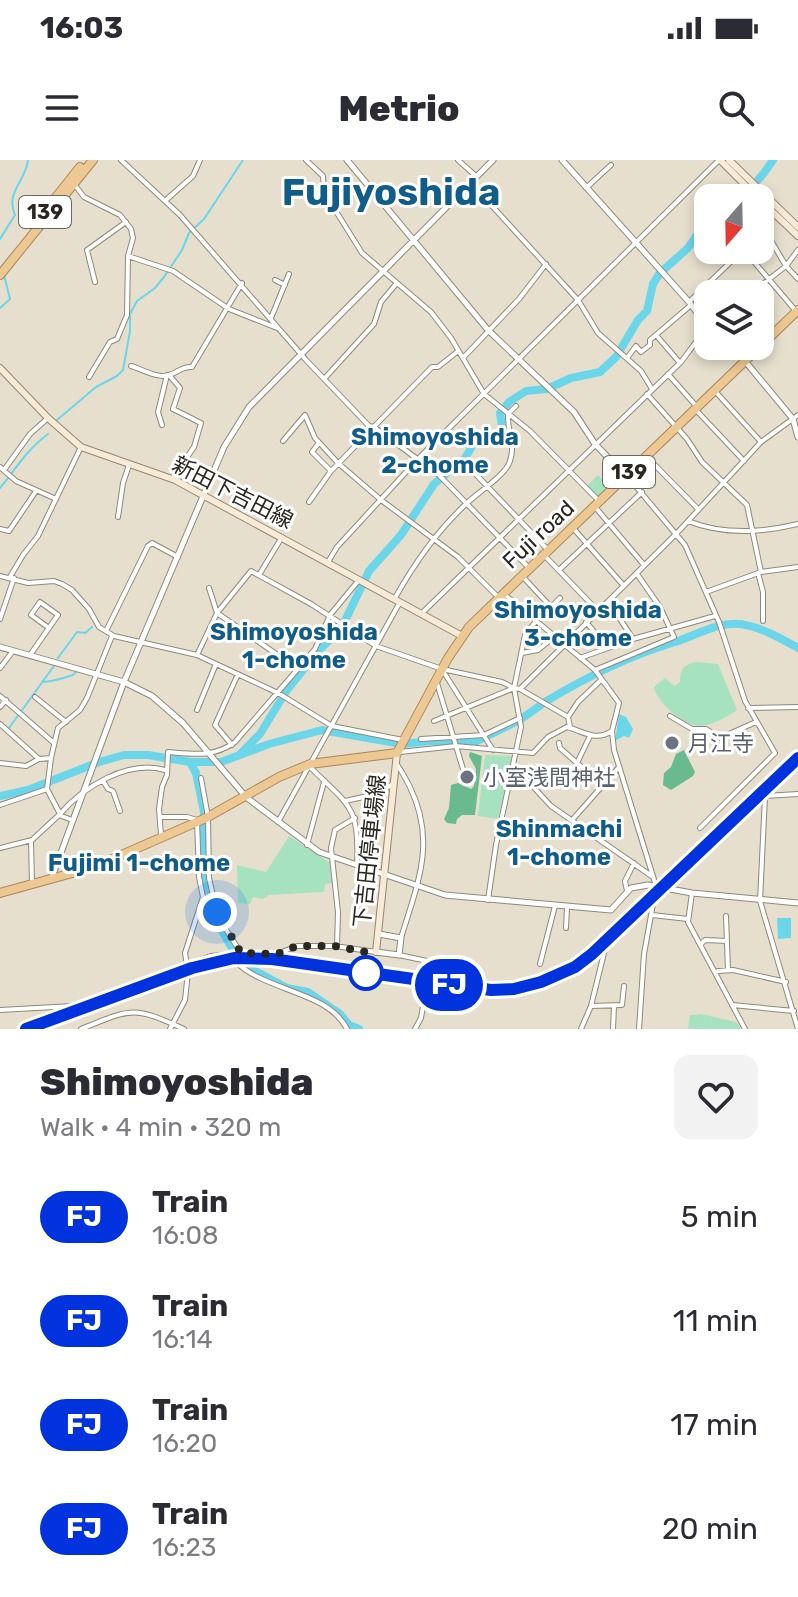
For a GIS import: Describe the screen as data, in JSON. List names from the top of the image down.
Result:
{
  "streets": {
    "highway": ["139", "Fuji road"],
    "main road": ["新田下吉田線", "下吉田停車場線"]
  },
  "crossings": [
    ["新田下吉田線", "Fuji road"],
    ["Fuji road", "下吉田停車場線"]
  ],
  "districts": [
    "Fujiyoshida",
    "Shimoyoshida 2-chome",
    "Shimoyoshida 3-chome",
    "Shimoyoshida 1-chome",
    "Shinmachi 1-chome",
    "Fujimi 1-chome"
  ],
  "places": ["月江寺", "小室浅間神社"],
  "north": "bottom",
  "page": {
    "status": "16:03",
    "header": "Metrio",
    "on_map": "FJ",
    "heading": ["Shimoyoshida", "Walk · 4 min · 320 m"],
    "list": [
      {
        "mark": "FJ",
        "name": "Train",
        "note": "16:08",
        "value": "5 min"
      },
      {
        "mark": "FJ",
        "name": "Train",
        "note": "16:14",
        "value": "11 min"
      },
      {
        "mark": "FJ",
        "name": "Train",
        "note": "16:20",
        "value": "17 min"
      },
      {
        "mark": "FJ",
        "name": "Train",
        "note": "16:23",
        "value": "20 min"
      }
    ]
  }
}
